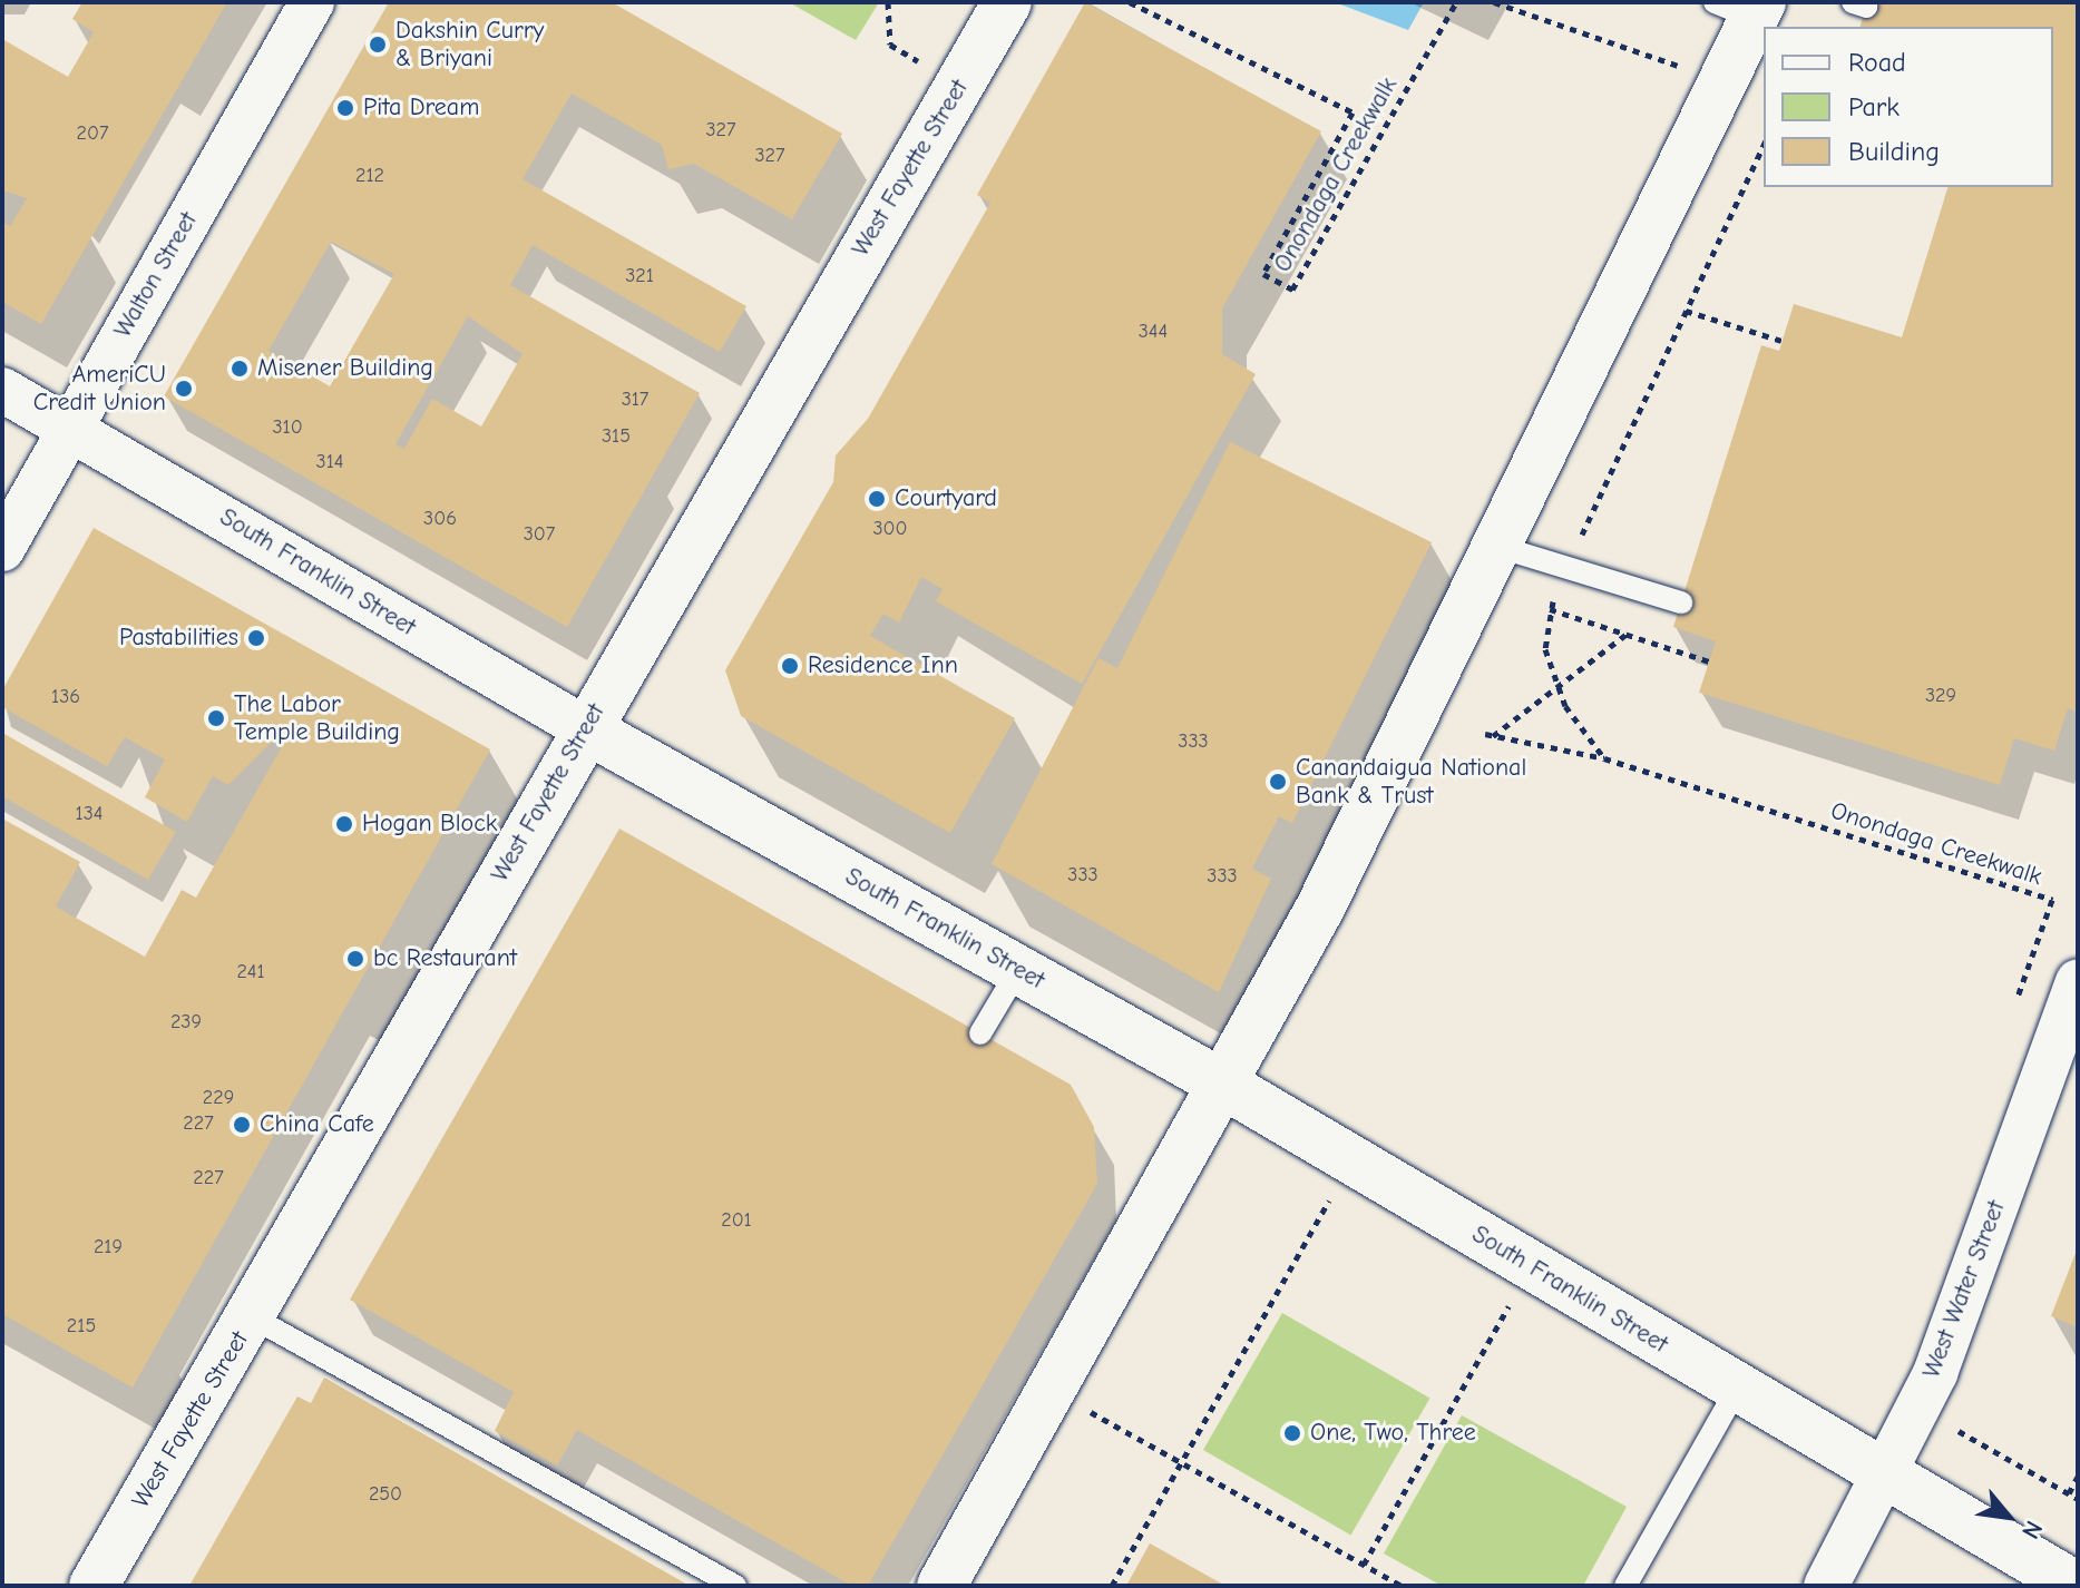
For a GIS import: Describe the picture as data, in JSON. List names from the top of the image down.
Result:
{
  "streets": {
    "street": [
      "West Fayette Street",
      "Walton Street",
      "South Franklin Street",
      "West Water Street"
    ],
    "path": ["Onondaga Creekwalk"]
  },
  "crossings": [
    ["West Fayette Street", "South Franklin Street"],
    ["Walton Street", "South Franklin Street"],
    ["South Franklin Street", "West Water Street"]
  ],
  "places": [
    "Dakshin Curry & Briyani",
    "Pita Dream",
    "Misener Building",
    "AmeriCU Credit Union",
    "Courtyard",
    "Pastabilities",
    "Residence Inn",
    "The Labor Temple Building",
    "Canandaigua National Bank & Trust",
    "Hogan Block",
    "bc Restaurant",
    "China Cafe",
    "One, Two, Three"
  ],
  "house_numbers": [
    "327",
    "207",
    "327",
    "212",
    "321",
    "344",
    "317",
    "310",
    "315",
    "314",
    "306",
    "300",
    "307",
    "329",
    "136",
    "333",
    "134",
    "333",
    "333",
    "241",
    "239",
    "229",
    "227",
    "227",
    "201",
    "219",
    "215",
    "250"
  ],
  "legend": ["Road", "Park", "Building"],
  "north": "bottom right"
}
